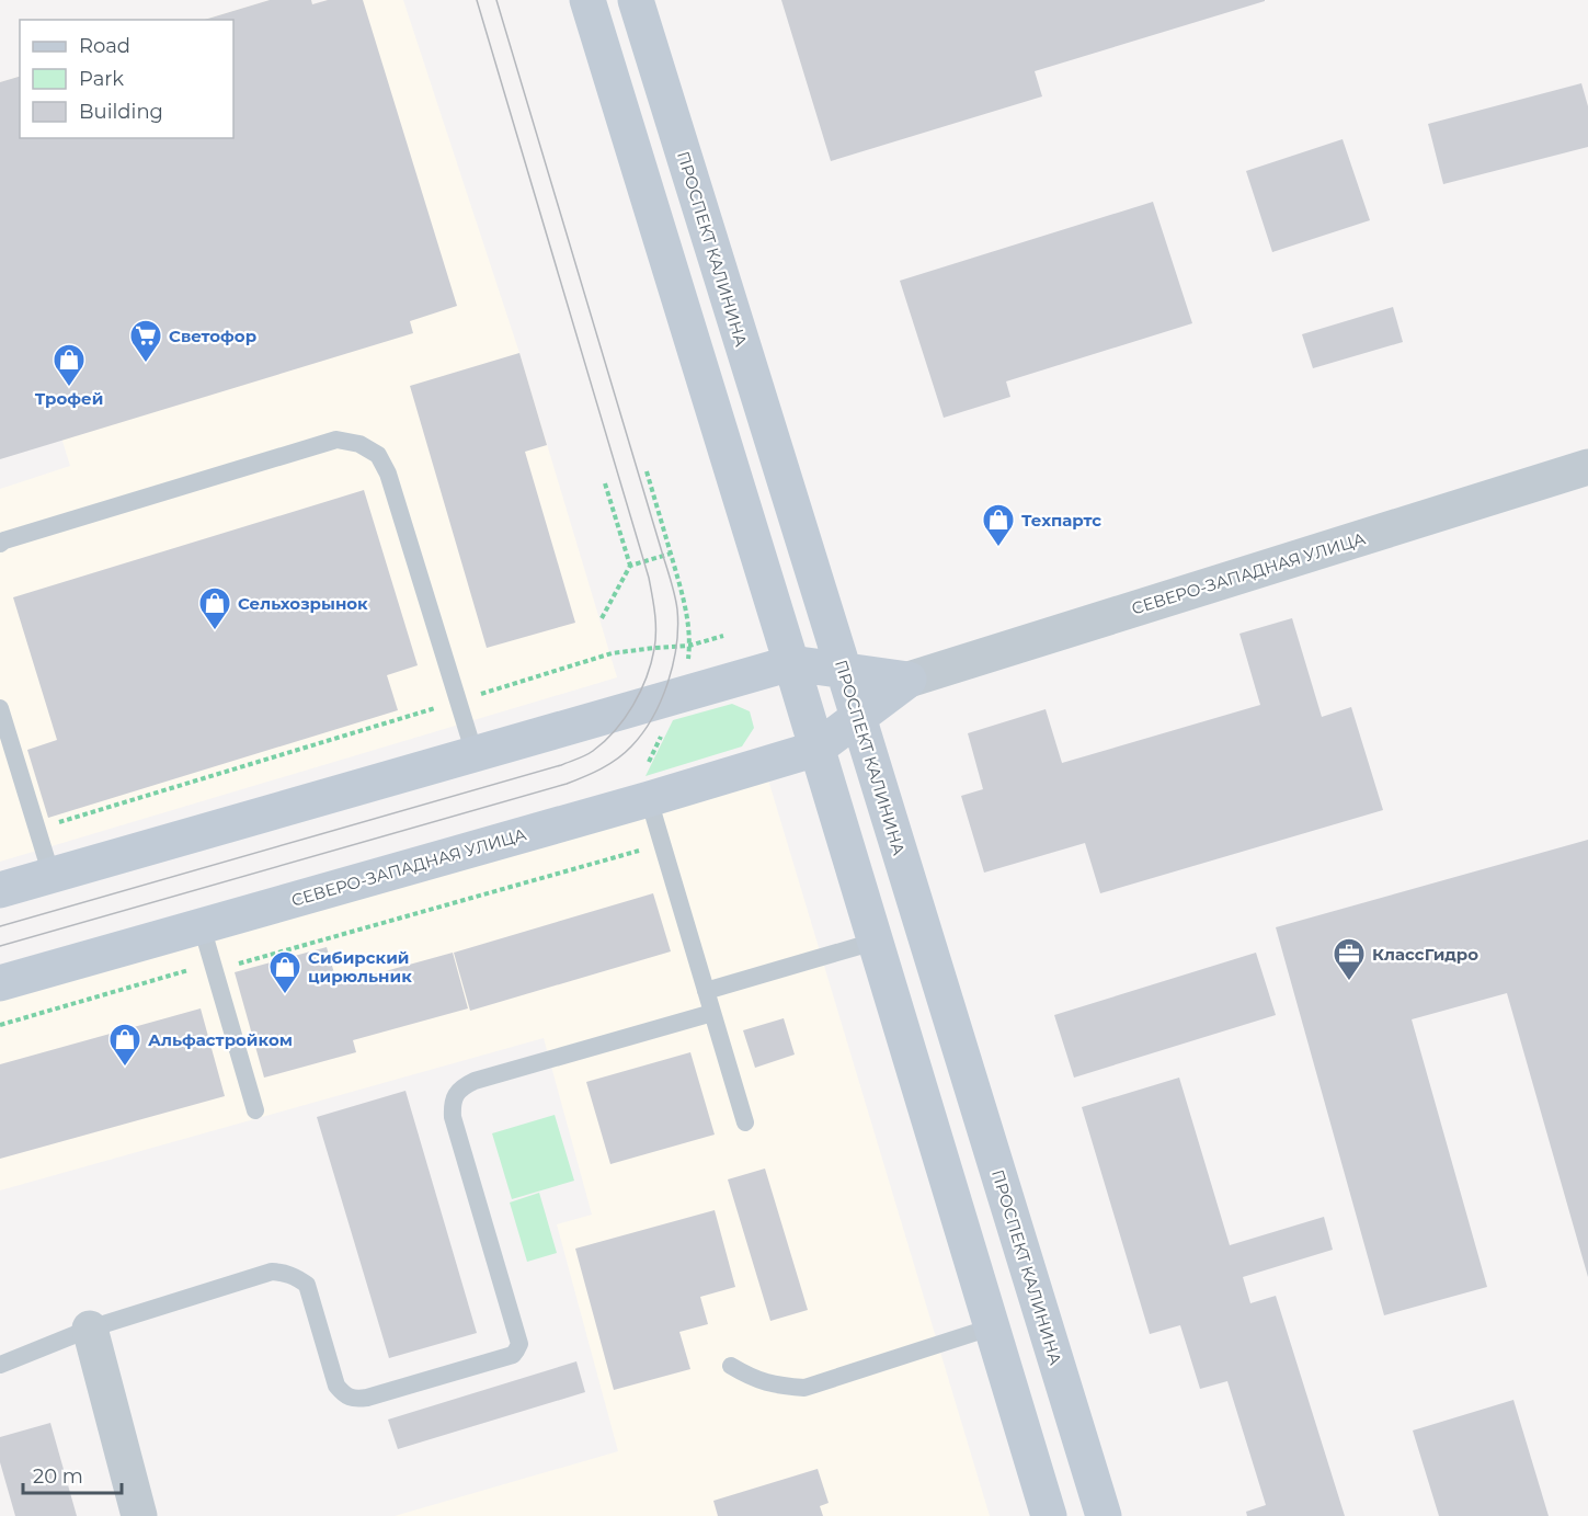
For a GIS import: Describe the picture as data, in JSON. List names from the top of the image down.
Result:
{
  "streets": {
    "main road": ["ПРОСПЕКТ КАЛИНИНА", "СЕВЕРО-ЗАПАДНАЯ УЛИЦА"]
  },
  "places": {
    "supermarket": ["Светофор"],
    "shop": [
      "Трофей",
      "Техпартс",
      "Сельхозрынок",
      "Сибирский цирюльник",
      "Альфастройком"
    ],
    "office": ["КлассГидро"]
  },
  "legend": ["Road", "Park", "Building"],
  "scale_bar": "20 m"
}
